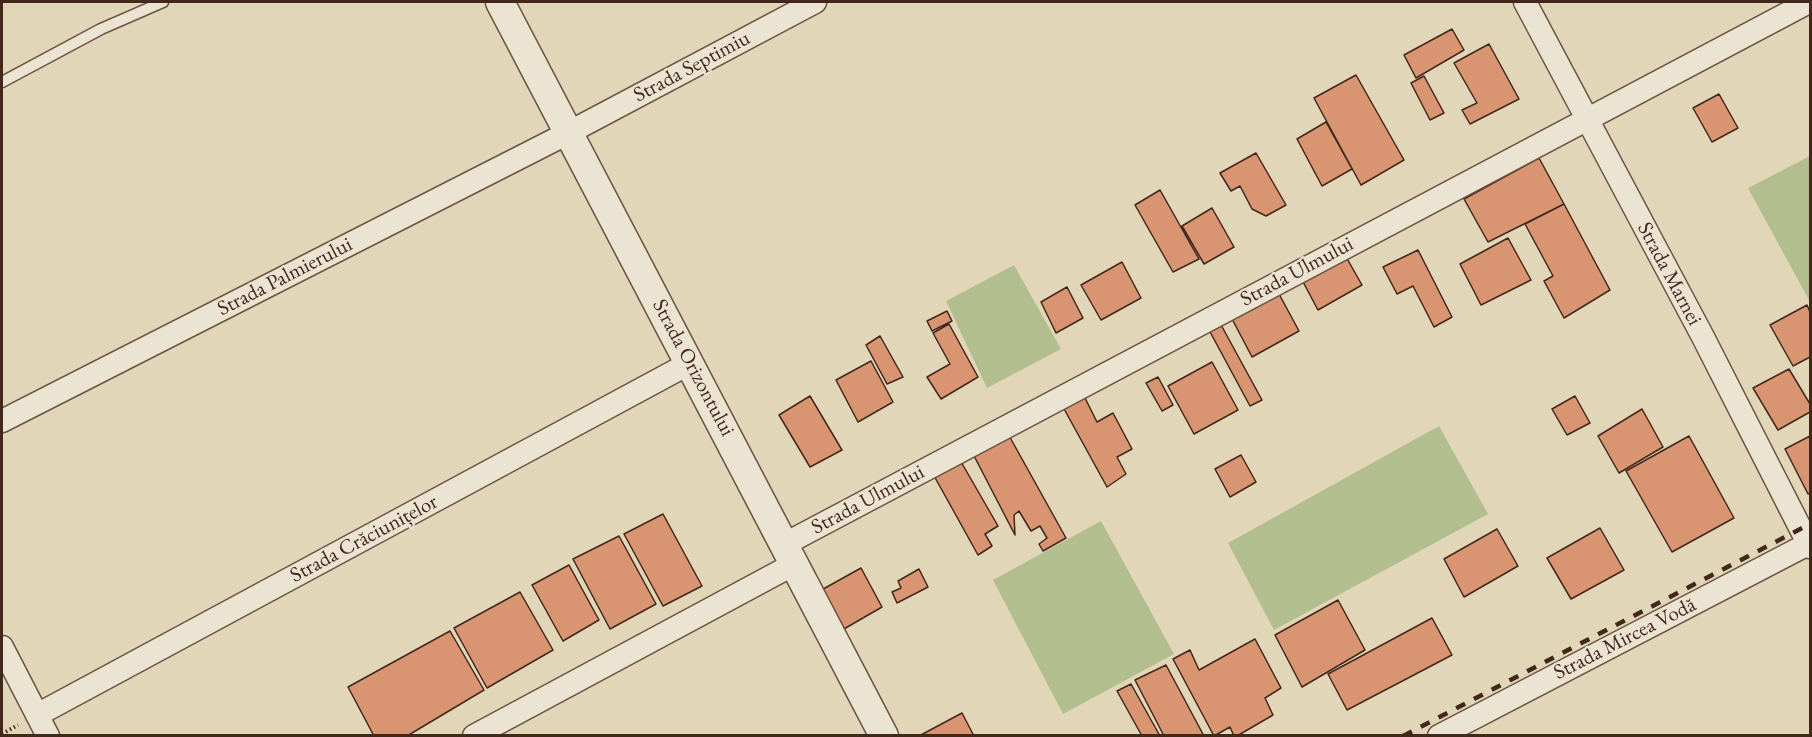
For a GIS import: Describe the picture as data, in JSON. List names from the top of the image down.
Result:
{
  "streets": {
    "street": [
      "Strada Septimiu",
      "Strada Ulmului",
      "Strada Marnei",
      "Strada Palmierului",
      "Strada Orizontului",
      "Strada Crăciunițelor",
      "Strada Mircea Vodă"
    ]
  },
  "crossings": [
    ["Strada Septimiu", "Strada Palmierului"],
    ["Strada Septimiu", "Strada Orizontului"],
    ["Strada Ulmului", "Strada Marnei"],
    ["Strada Ulmului", "Strada Orizontului"],
    ["Strada Marnei", "Strada Mircea Vodă"],
    ["Strada Palmierului", "Strada Orizontului"],
    ["Strada Orizontului", "Strada Crăciunițelor"]
  ]
}
